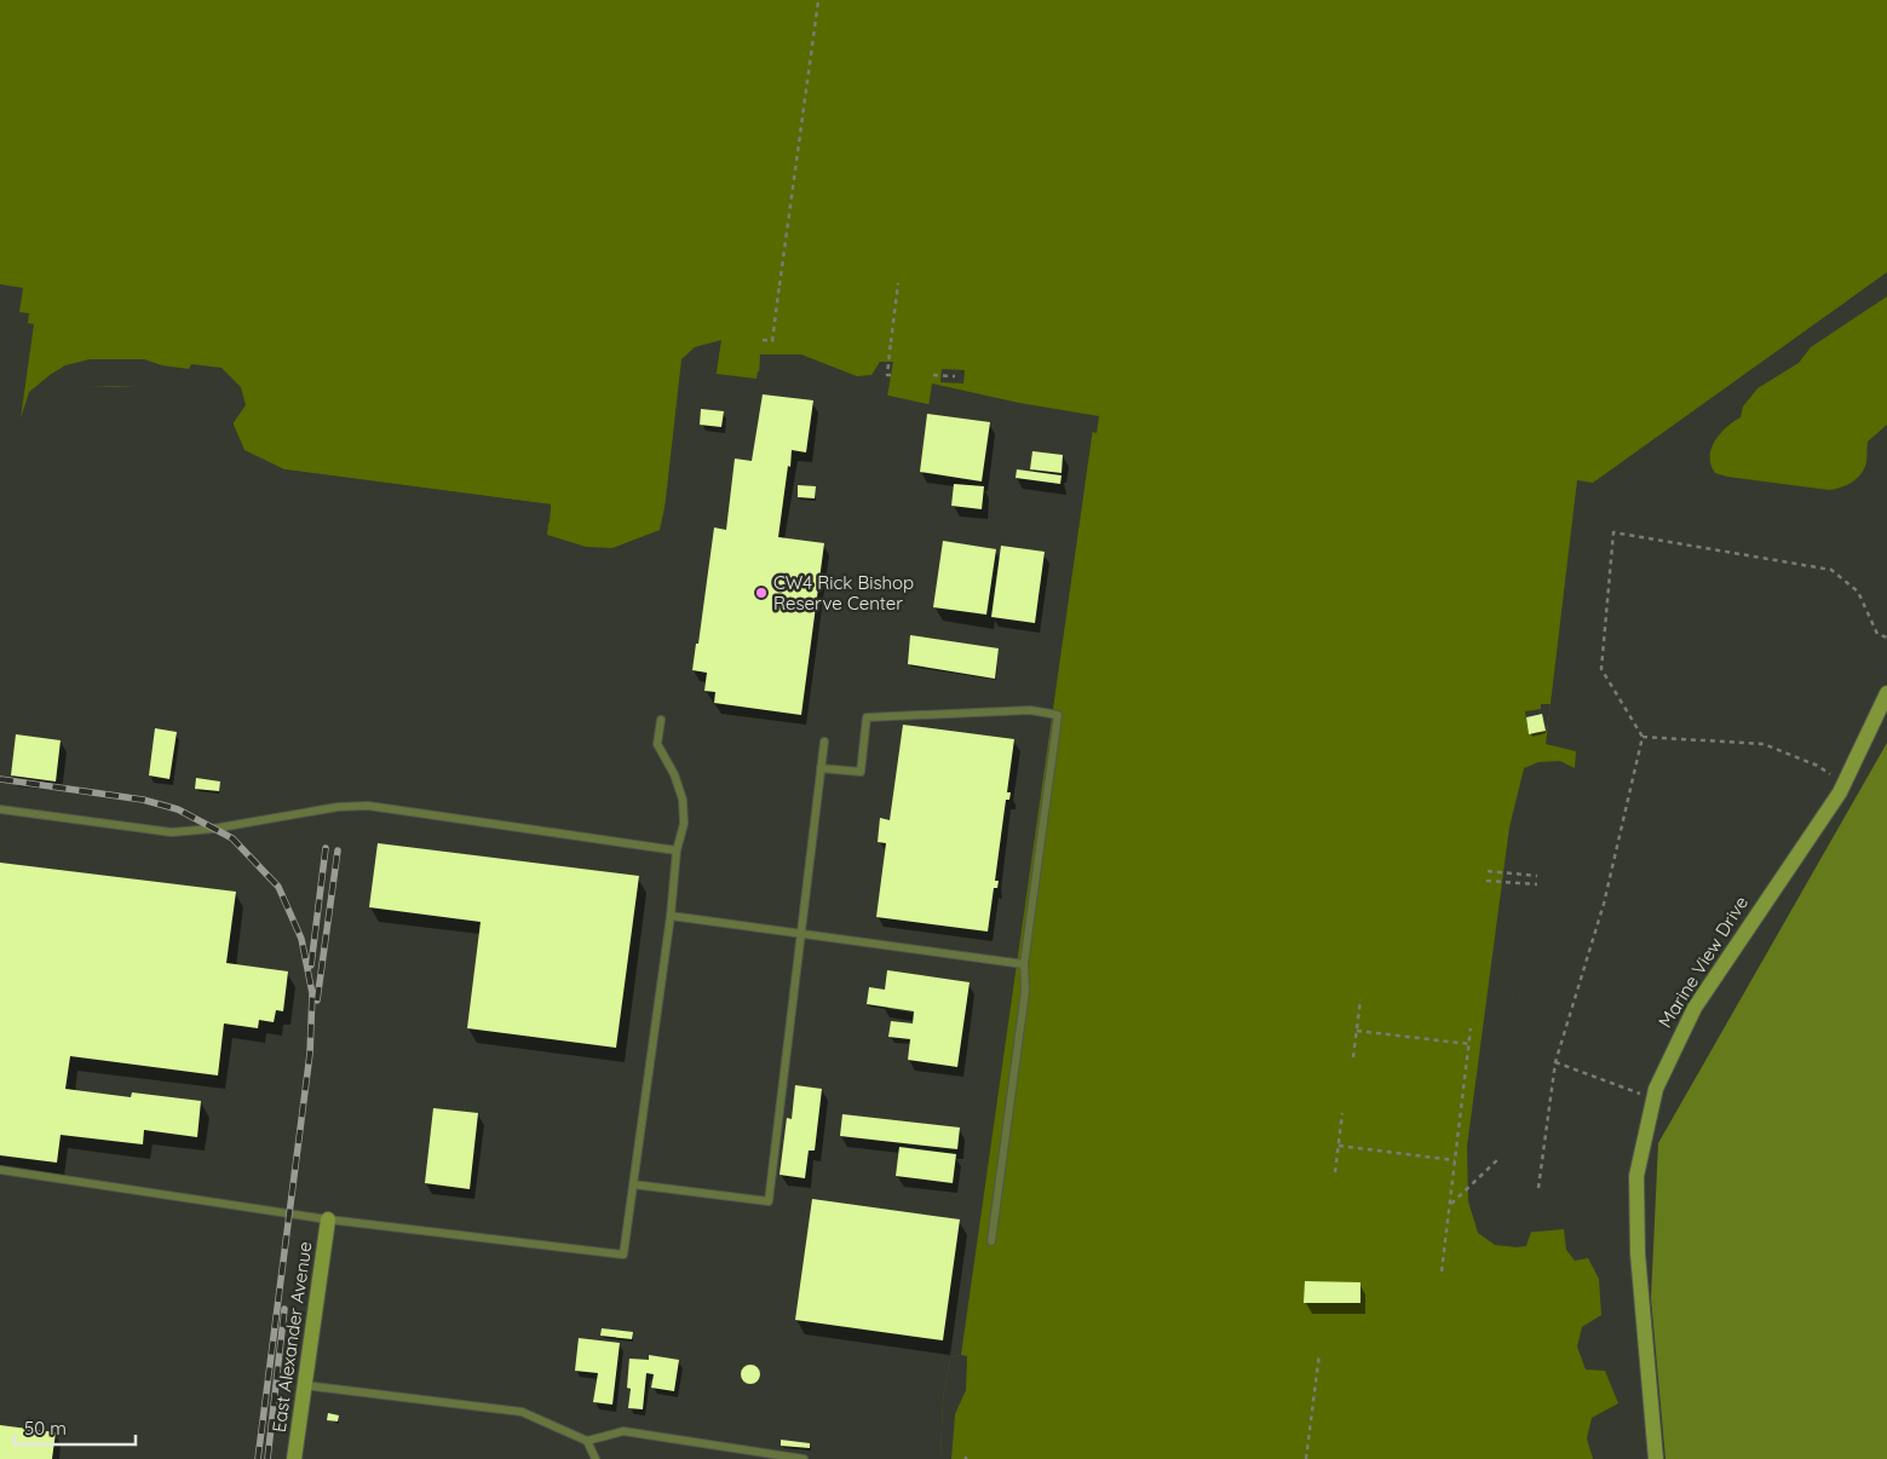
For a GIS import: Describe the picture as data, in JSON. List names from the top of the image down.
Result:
{
  "streets": {
    "main road": ["Marine View Drive", "East Alexander Avenue"]
  },
  "places": ["CW4 Rick Bishop Reserve Center"],
  "scale_bar": "50 m"
}
